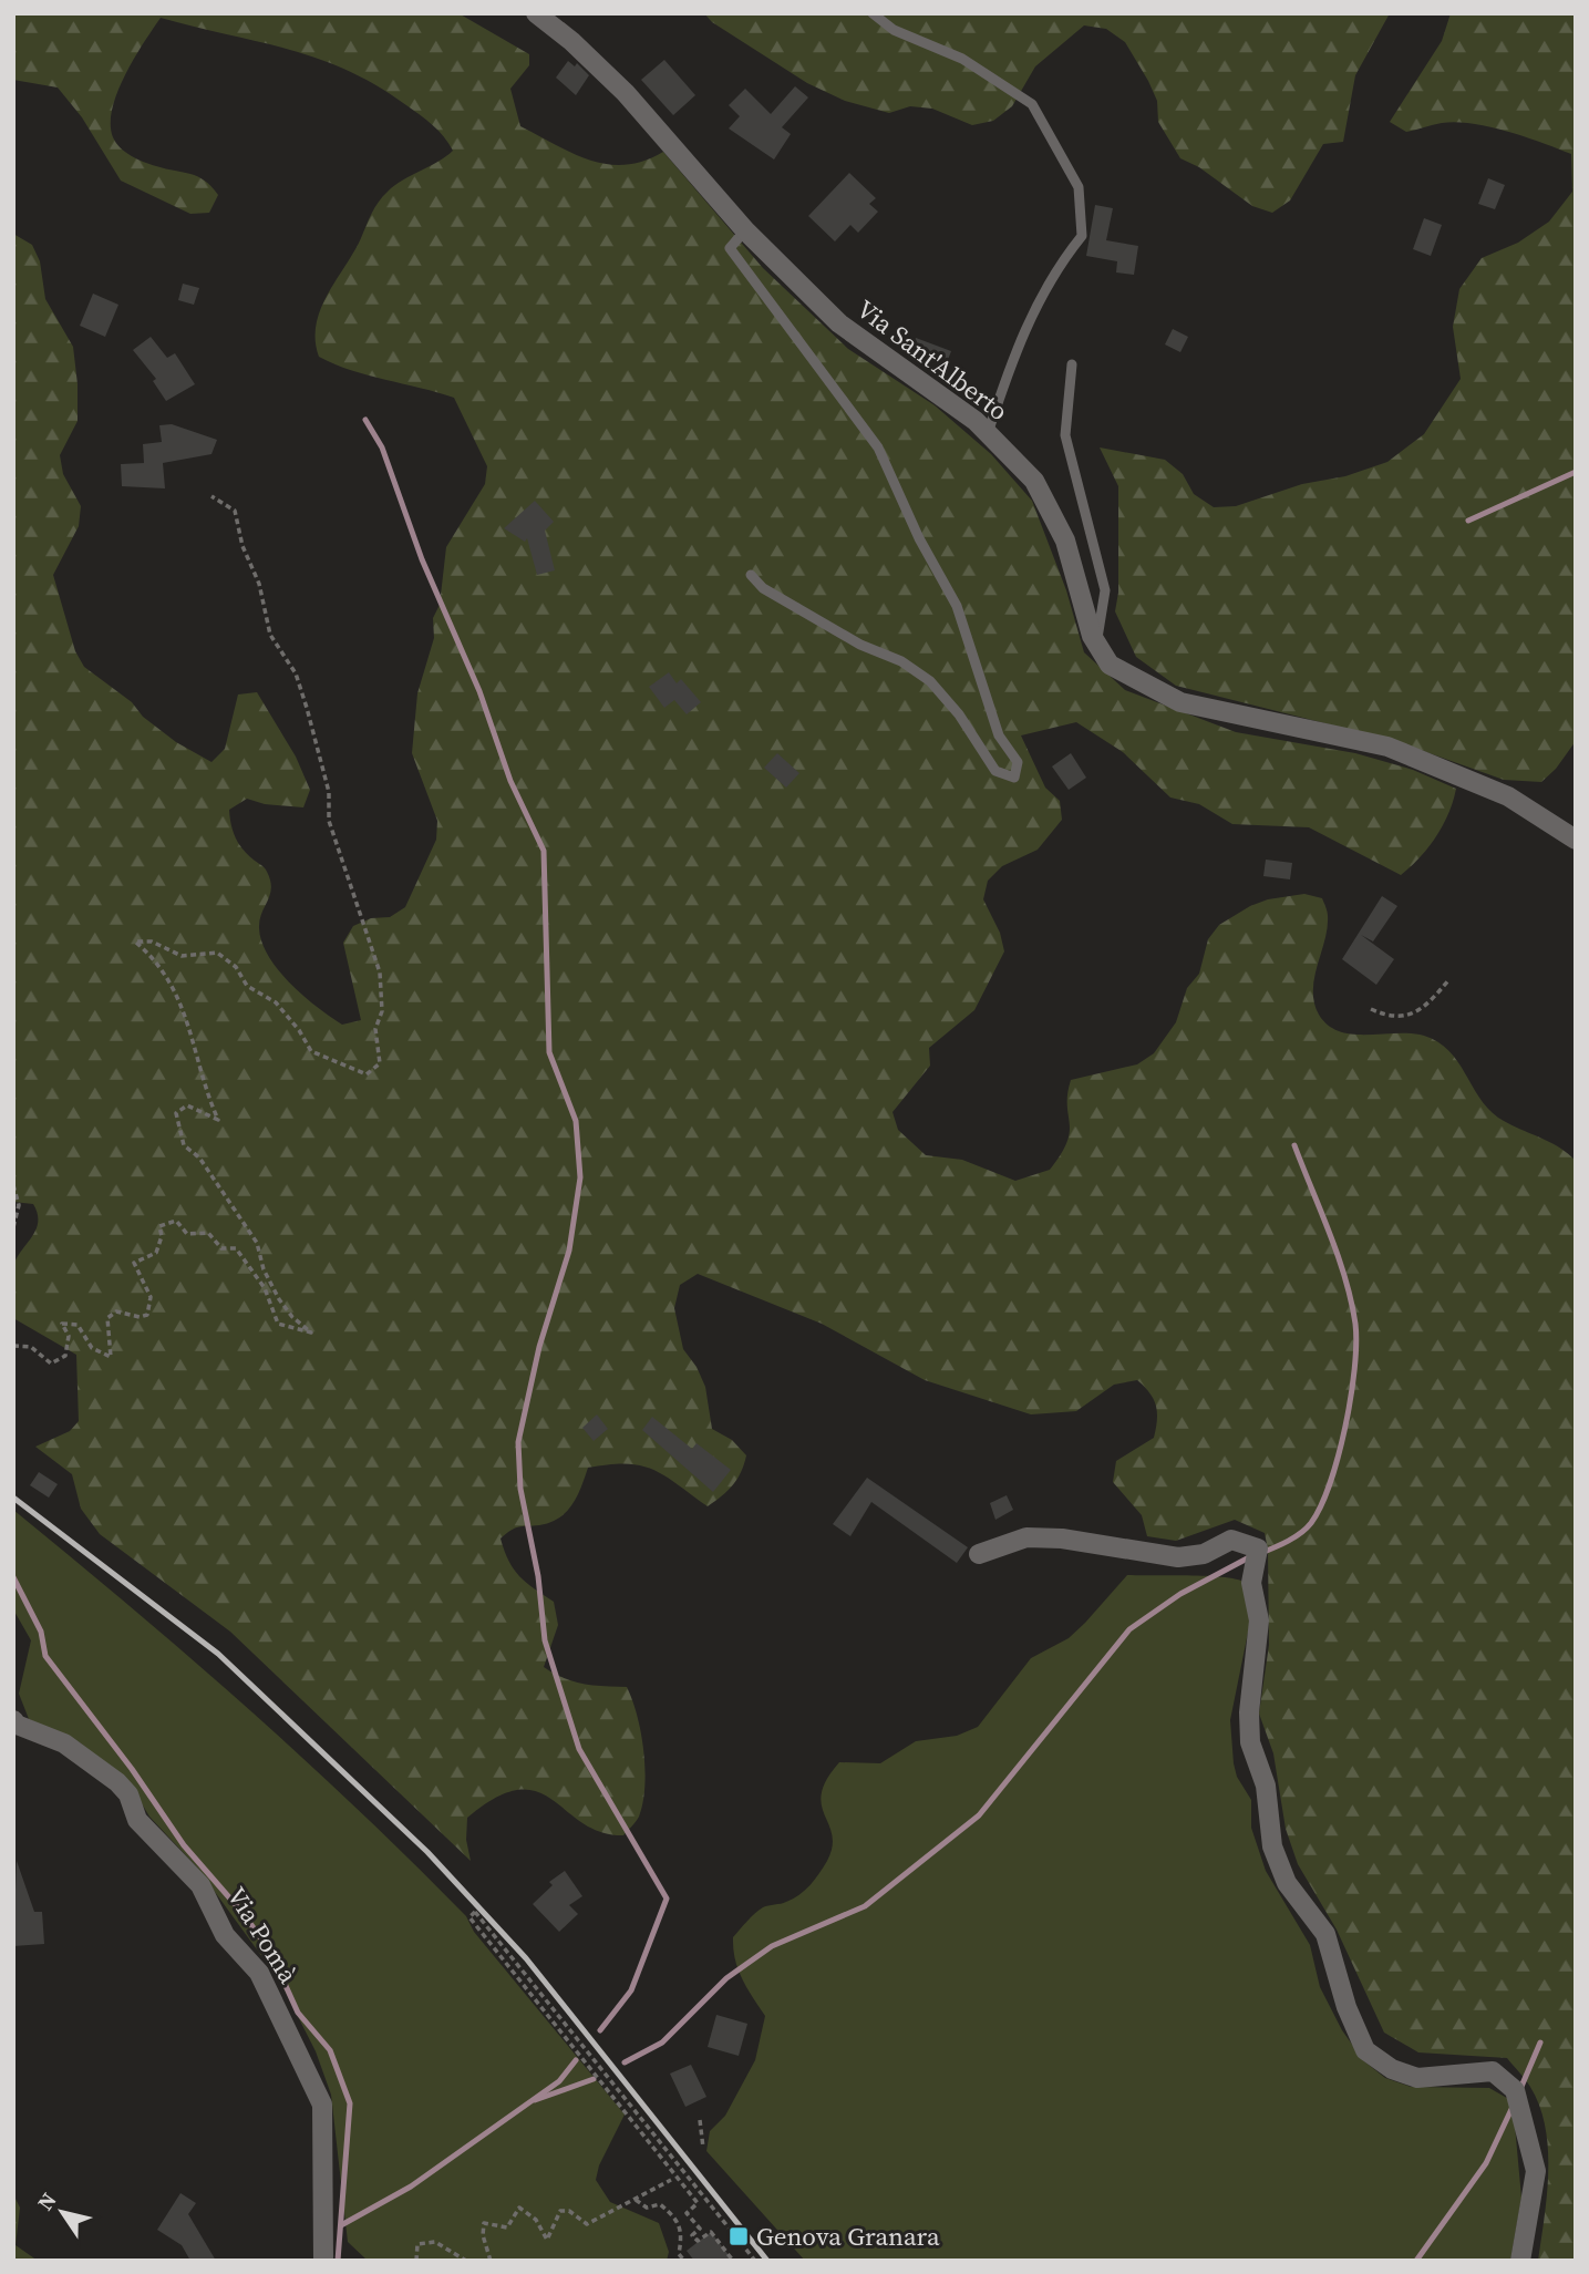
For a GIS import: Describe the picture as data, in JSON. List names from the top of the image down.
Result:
{
  "streets": {
    "street": ["Via Sant'Alberto", "Via Pomà"]
  },
  "places": {
    "transit": ["Genova Granara"]
  },
  "north": "top left"
}
